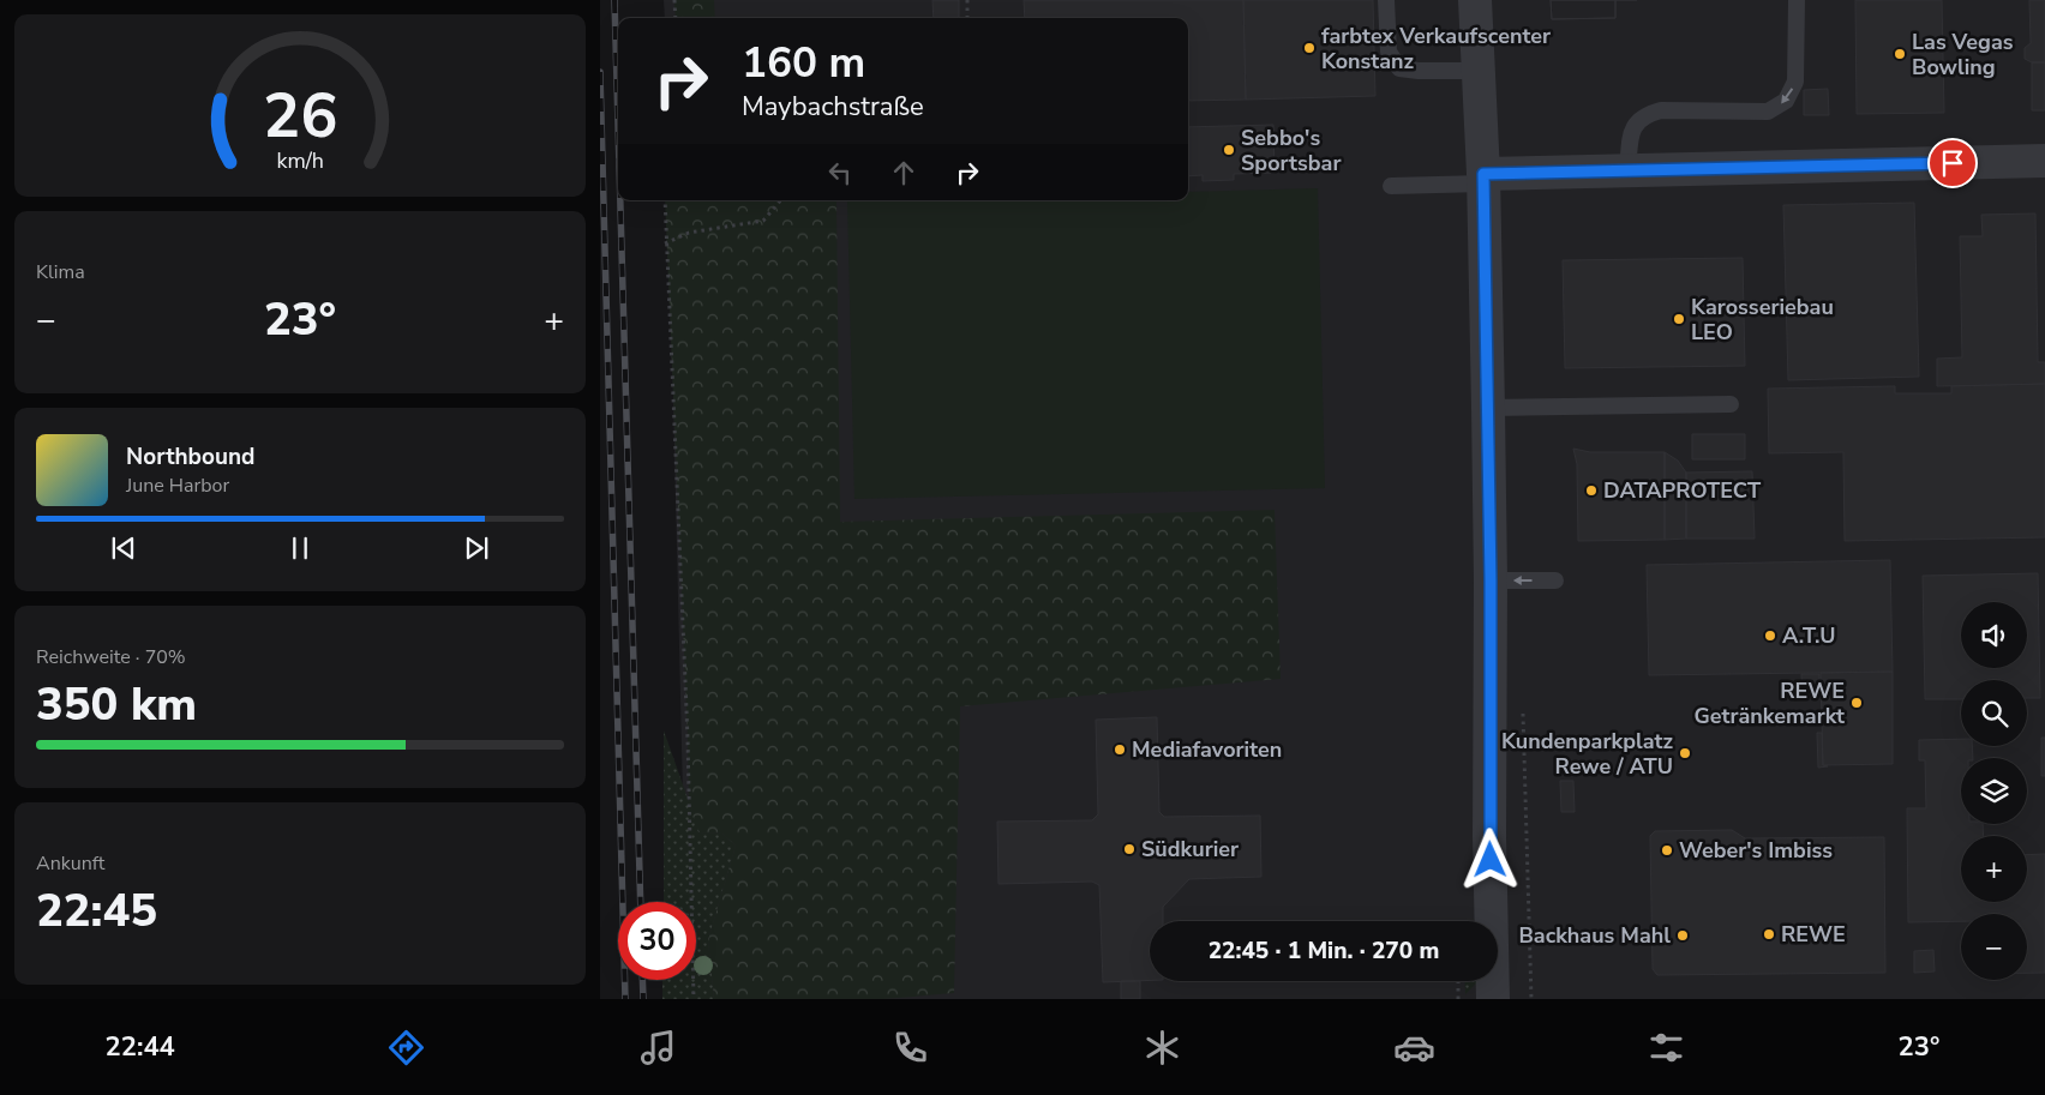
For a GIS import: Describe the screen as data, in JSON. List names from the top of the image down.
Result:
{
  "places": [
    "farbtex Verkaufscenter Konstanz",
    "Las Vegas Bowling",
    "Sebbo's Sportsbar",
    "Karosseriebau LEO",
    "DATAPROTECT",
    "A.T.U",
    "REWE Getränkemarkt",
    "Mediafavoriten",
    "Kundenparkplatz Rewe / ATU",
    "Südkurier",
    "Weber's Imbiss",
    "REWE",
    "Backhaus Mahl"
  ],
  "page": {
    "turn": ["160 m", "Maybachstraße"],
    "tile": [
      "Klima",
      ["Reichweite · 70%", "350 km"],
      ["Ankunft", "22:45"]
    ],
    "heat": ["−", "23°", "+"],
    "song": ["Northbound", "June Harbor"],
    "map_buttons": ["+", "−"],
    "limit": "30",
    "trip": "22:45 · 1 Min. · 270 m",
    "tabs": ["22:44", "23°"],
    "gauge": ["26", "km/h"]
  }
}
